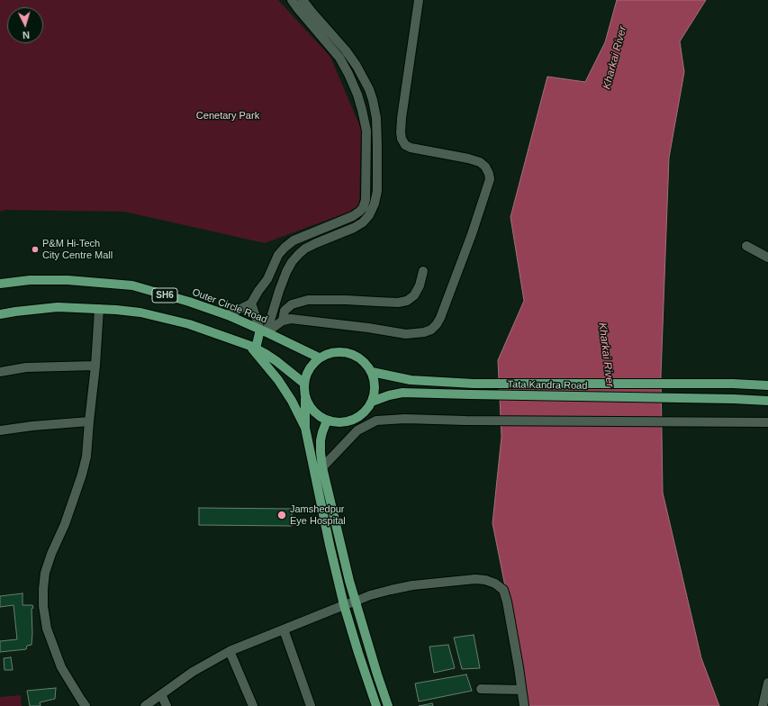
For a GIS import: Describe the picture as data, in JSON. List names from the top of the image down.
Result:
{
  "streets": {
    "main road": ["SH6", "Outer Circle Road", "Tata Kandra Road"]
  },
  "crossings": [
    ["SH6", "Outer Circle Road"],
    ["SH6", "Tata Kandra Road"],
    ["Outer Circle Road", "Tata Kandra Road"]
  ],
  "water": ["Kharkai River"],
  "parks": ["Cenetary Park"],
  "places": ["P&M Hi-Tech City Centre Mall", "Jamshedpur Eye Hospital"],
  "north": "bottom"
}
